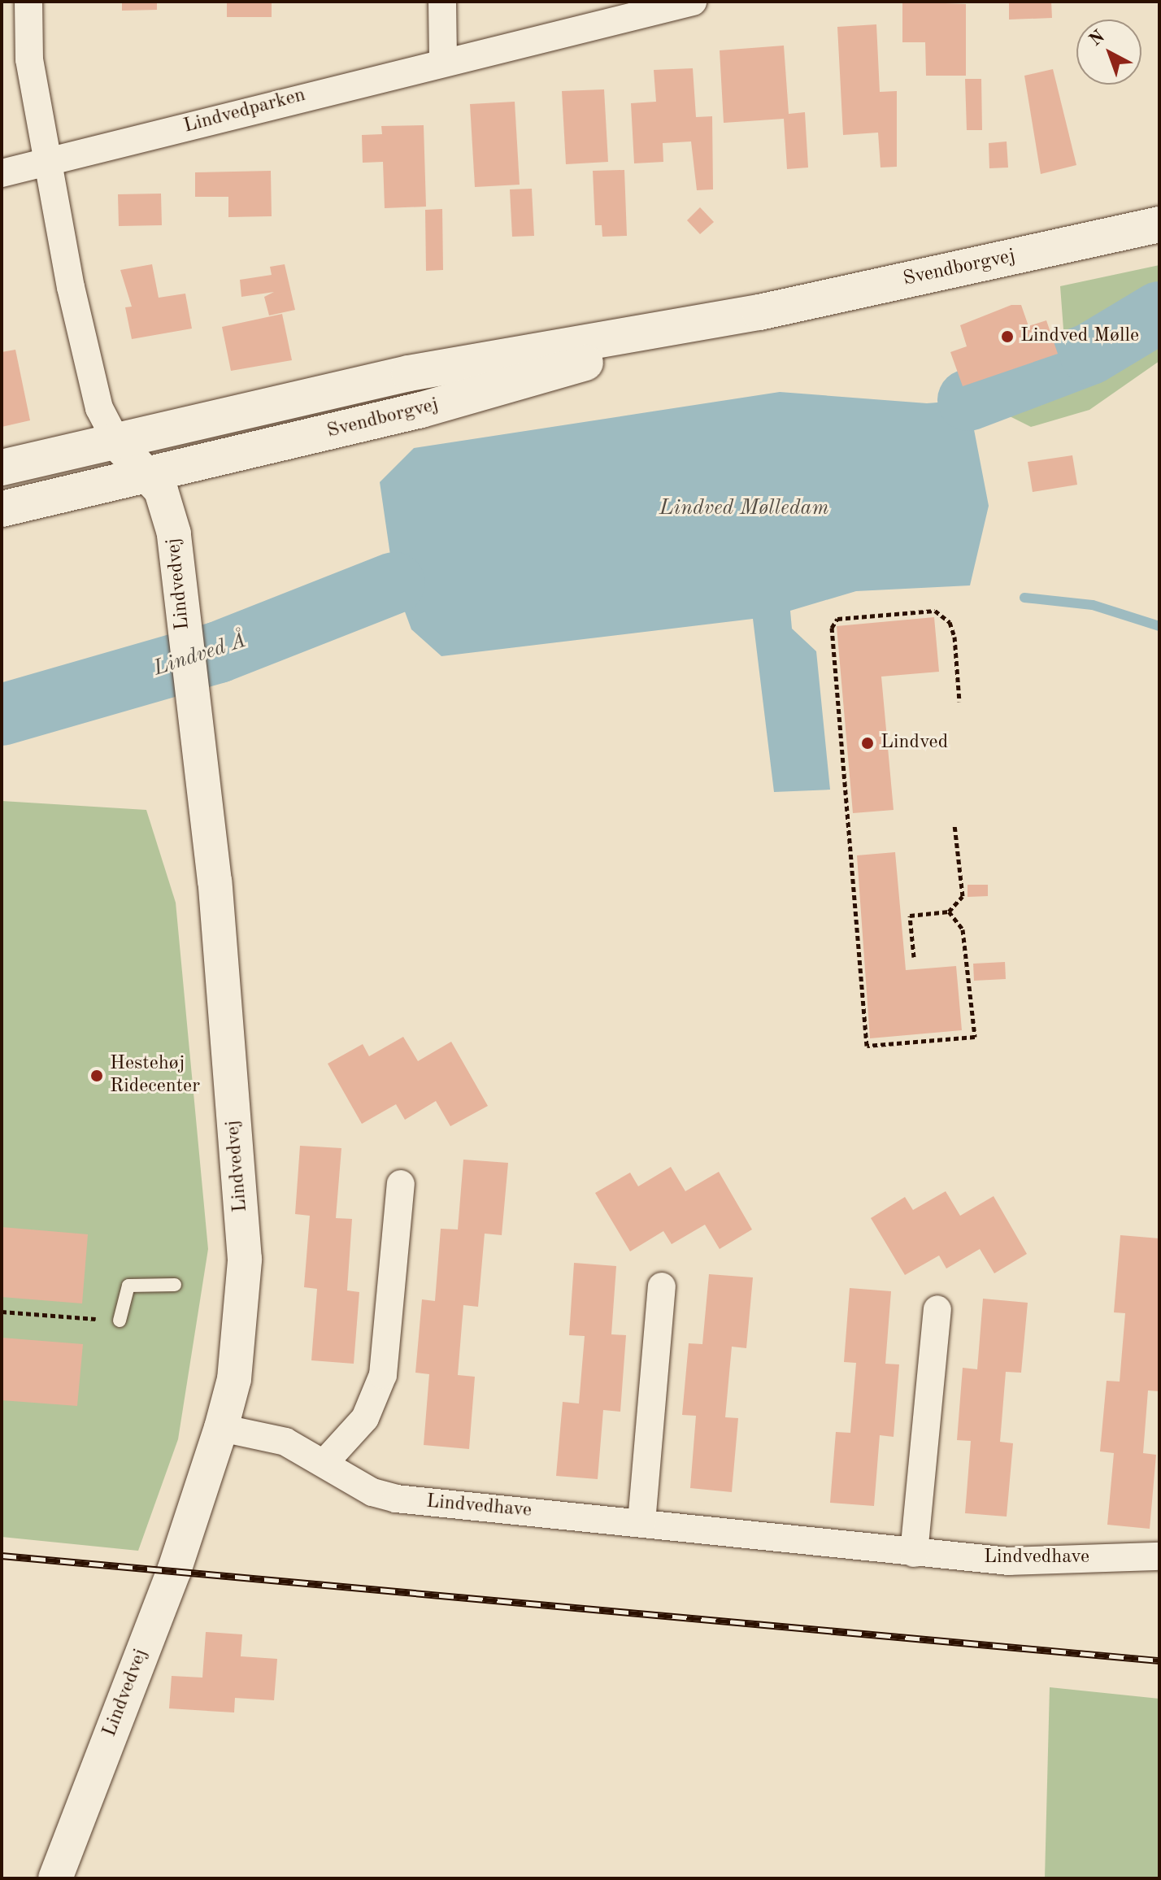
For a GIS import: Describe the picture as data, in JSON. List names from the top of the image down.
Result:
{
  "streets": {
    "main road": ["Svendborgvej"],
    "street": ["Lindvedparken", "Lindvedvej", "Lindvedhave"]
  },
  "crossings": [
    ["Svendborgvej", "Lindvedvej"],
    ["Lindvedvej", "Lindvedhave"]
  ],
  "water": ["Lindved Mølledam", "Lindved Å"],
  "places": ["Lindved Mølle", "Lindved", "Hestehøj Ridecenter"],
  "north": "top left"
}
